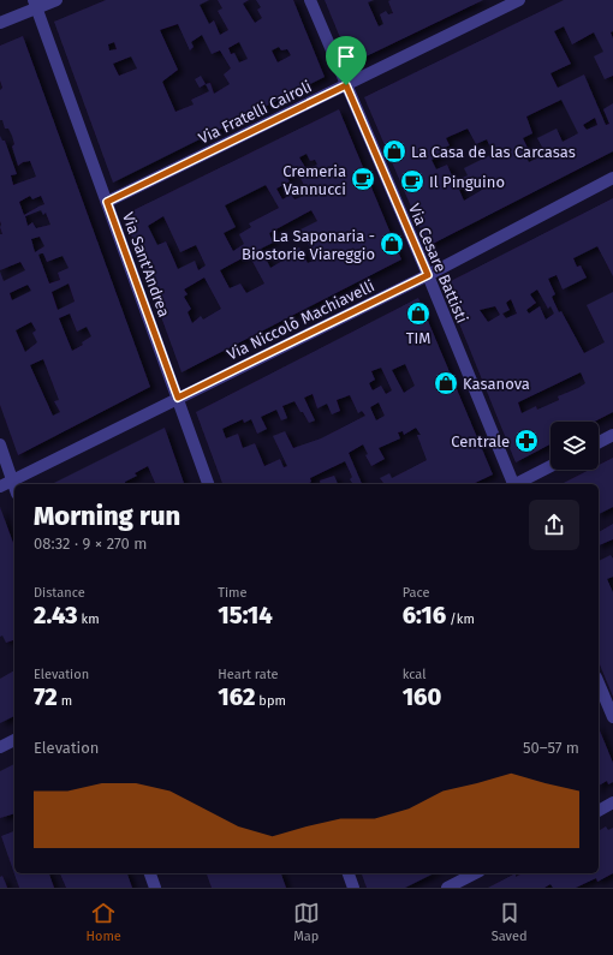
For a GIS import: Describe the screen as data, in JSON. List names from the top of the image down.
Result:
{
  "streets": {
    "street": [
      "Via Fratelli Cairoli",
      "Via Cesare Battisti",
      "Via Sant'Andrea",
      "Via Niccolò Machiavelli"
    ]
  },
  "crossings": [
    ["Via Fratelli Cairoli", "Via Cesare Battisti"],
    ["Via Fratelli Cairoli", "Via Sant'Andrea"],
    ["Via Cesare Battisti", "Via Niccolò Machiavelli"],
    ["Via Sant'Andrea", "Via Niccolò Machiavelli"]
  ],
  "places": {
    "shop": [
      "La Casa de las Carcasas",
      "La Saponaria - Biostorie Viareggio",
      "TIM",
      "Kasanova"
    ],
    "cafe": ["Cremeria Vannucci", "Il Pinguino"],
    "pharmacy": ["Centrale"]
  },
  "page": {
    "heading": ["Morning run", "08:32 · 9 × 270 m"],
    "stats": [
      ["Distance", "2.43 km"],
      ["Time", "15:14"],
      ["Pace", "6:16 /km"],
      ["Elevation", "72 m"],
      ["Heart rate", "162 bpm"],
      ["kcal", "160"]
    ],
    "chart": ["Elevation", "50–57 m"],
    "tabs": ["Home", "Map", "Saved"]
  }
}
